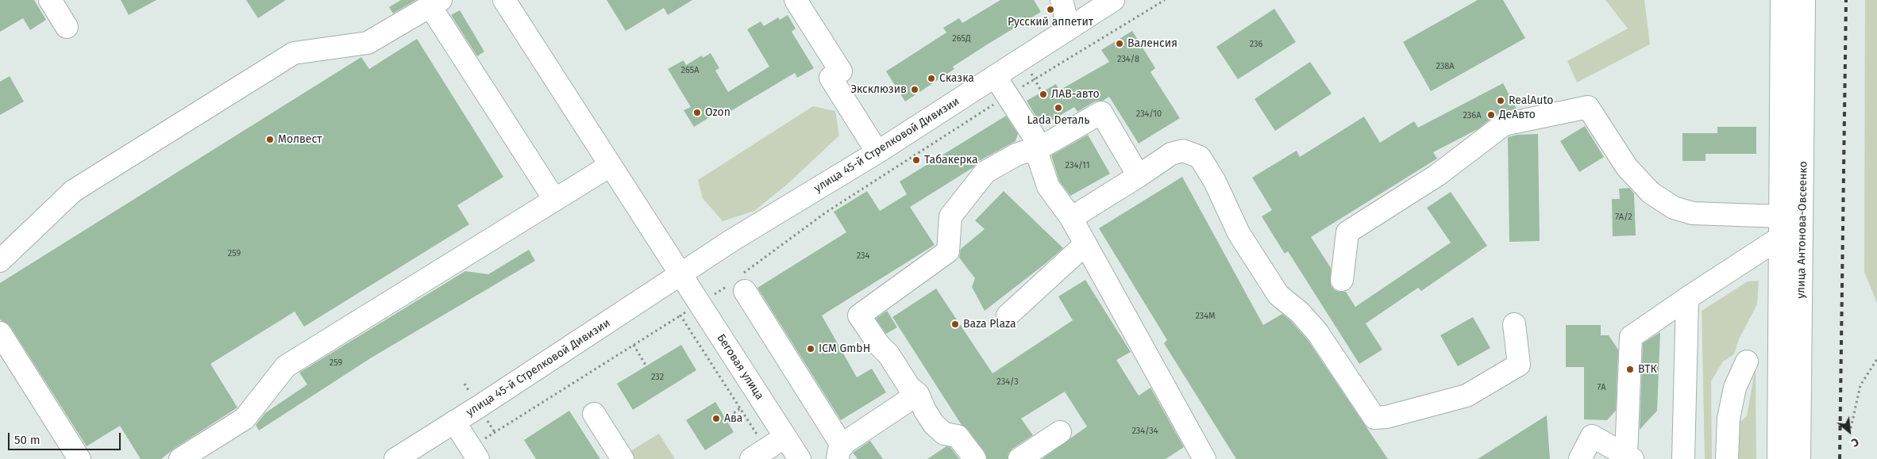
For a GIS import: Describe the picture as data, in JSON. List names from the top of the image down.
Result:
{
  "streets": {
    "main road": ["улица 45-й Стрелковой Дивизии", "улица Антонова-Овсеенко", "Беговая улица"]
  },
  "crossings": [
    ["улица 45-й Стрелковой Дивизии", "Беговая улица"]
  ],
  "places": [
    "Русский аппетит",
    "Валенсия",
    "Сказка",
    "Эксклюзив",
    "ЛАВ-авто",
    "RealAuto",
    "Lada Dеталь",
    "Ozon",
    "ДеАвто",
    "Молвест",
    "Табакерка",
    "Baza Plaza",
    "ICM GmbH",
    "ВТК",
    "Ава"
  ],
  "house_numbers": [
    "265Д",
    "236",
    "234/8",
    "238А",
    "265А",
    "234/10",
    "236А",
    "234/11",
    "7А/2",
    "259",
    "234",
    "234М",
    "259",
    "232",
    "234/3",
    "7А",
    "234/34"
  ],
  "scale_bar": "50 m",
  "north": "bottom right"
}
